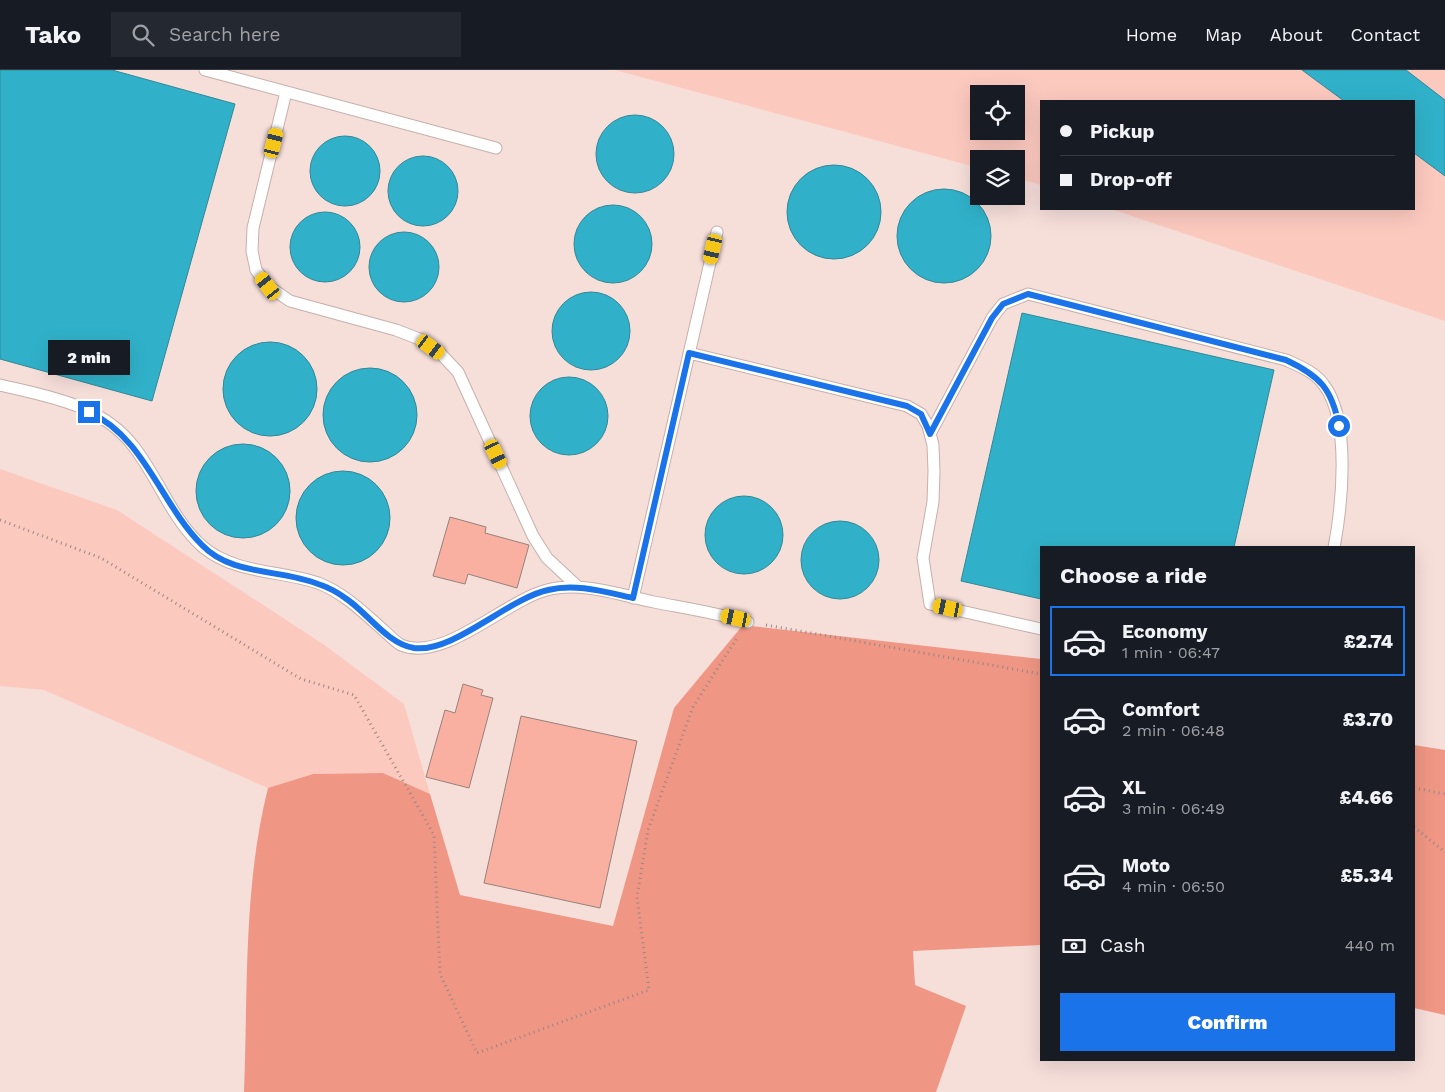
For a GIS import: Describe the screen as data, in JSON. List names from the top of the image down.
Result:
{
  "page": {
    "header": "Tako",
    "search": "Search here",
    "nav": [
      "Home",
      "Map",
      "About",
      "Contact"
    ],
    "banner": ["Pickup", "Drop-off"],
    "bubble": "2 min",
    "heading": "Choose a ride",
    "list": [
      {
        "name": "Economy",
        "note": "1 min · 06:47",
        "value": "£2.74"
      },
      {
        "name": "Comfort",
        "note": "2 min · 06:48",
        "value": "£3.70"
      },
      {
        "name": "XL",
        "note": "3 min · 06:49",
        "value": "£4.66"
      },
      {
        "name": "Moto",
        "note": "4 min · 06:50",
        "value": "£5.34"
      }
    ],
    "pay": ["Cash", "440 m"],
    "buttons": "Confirm"
  }
}
